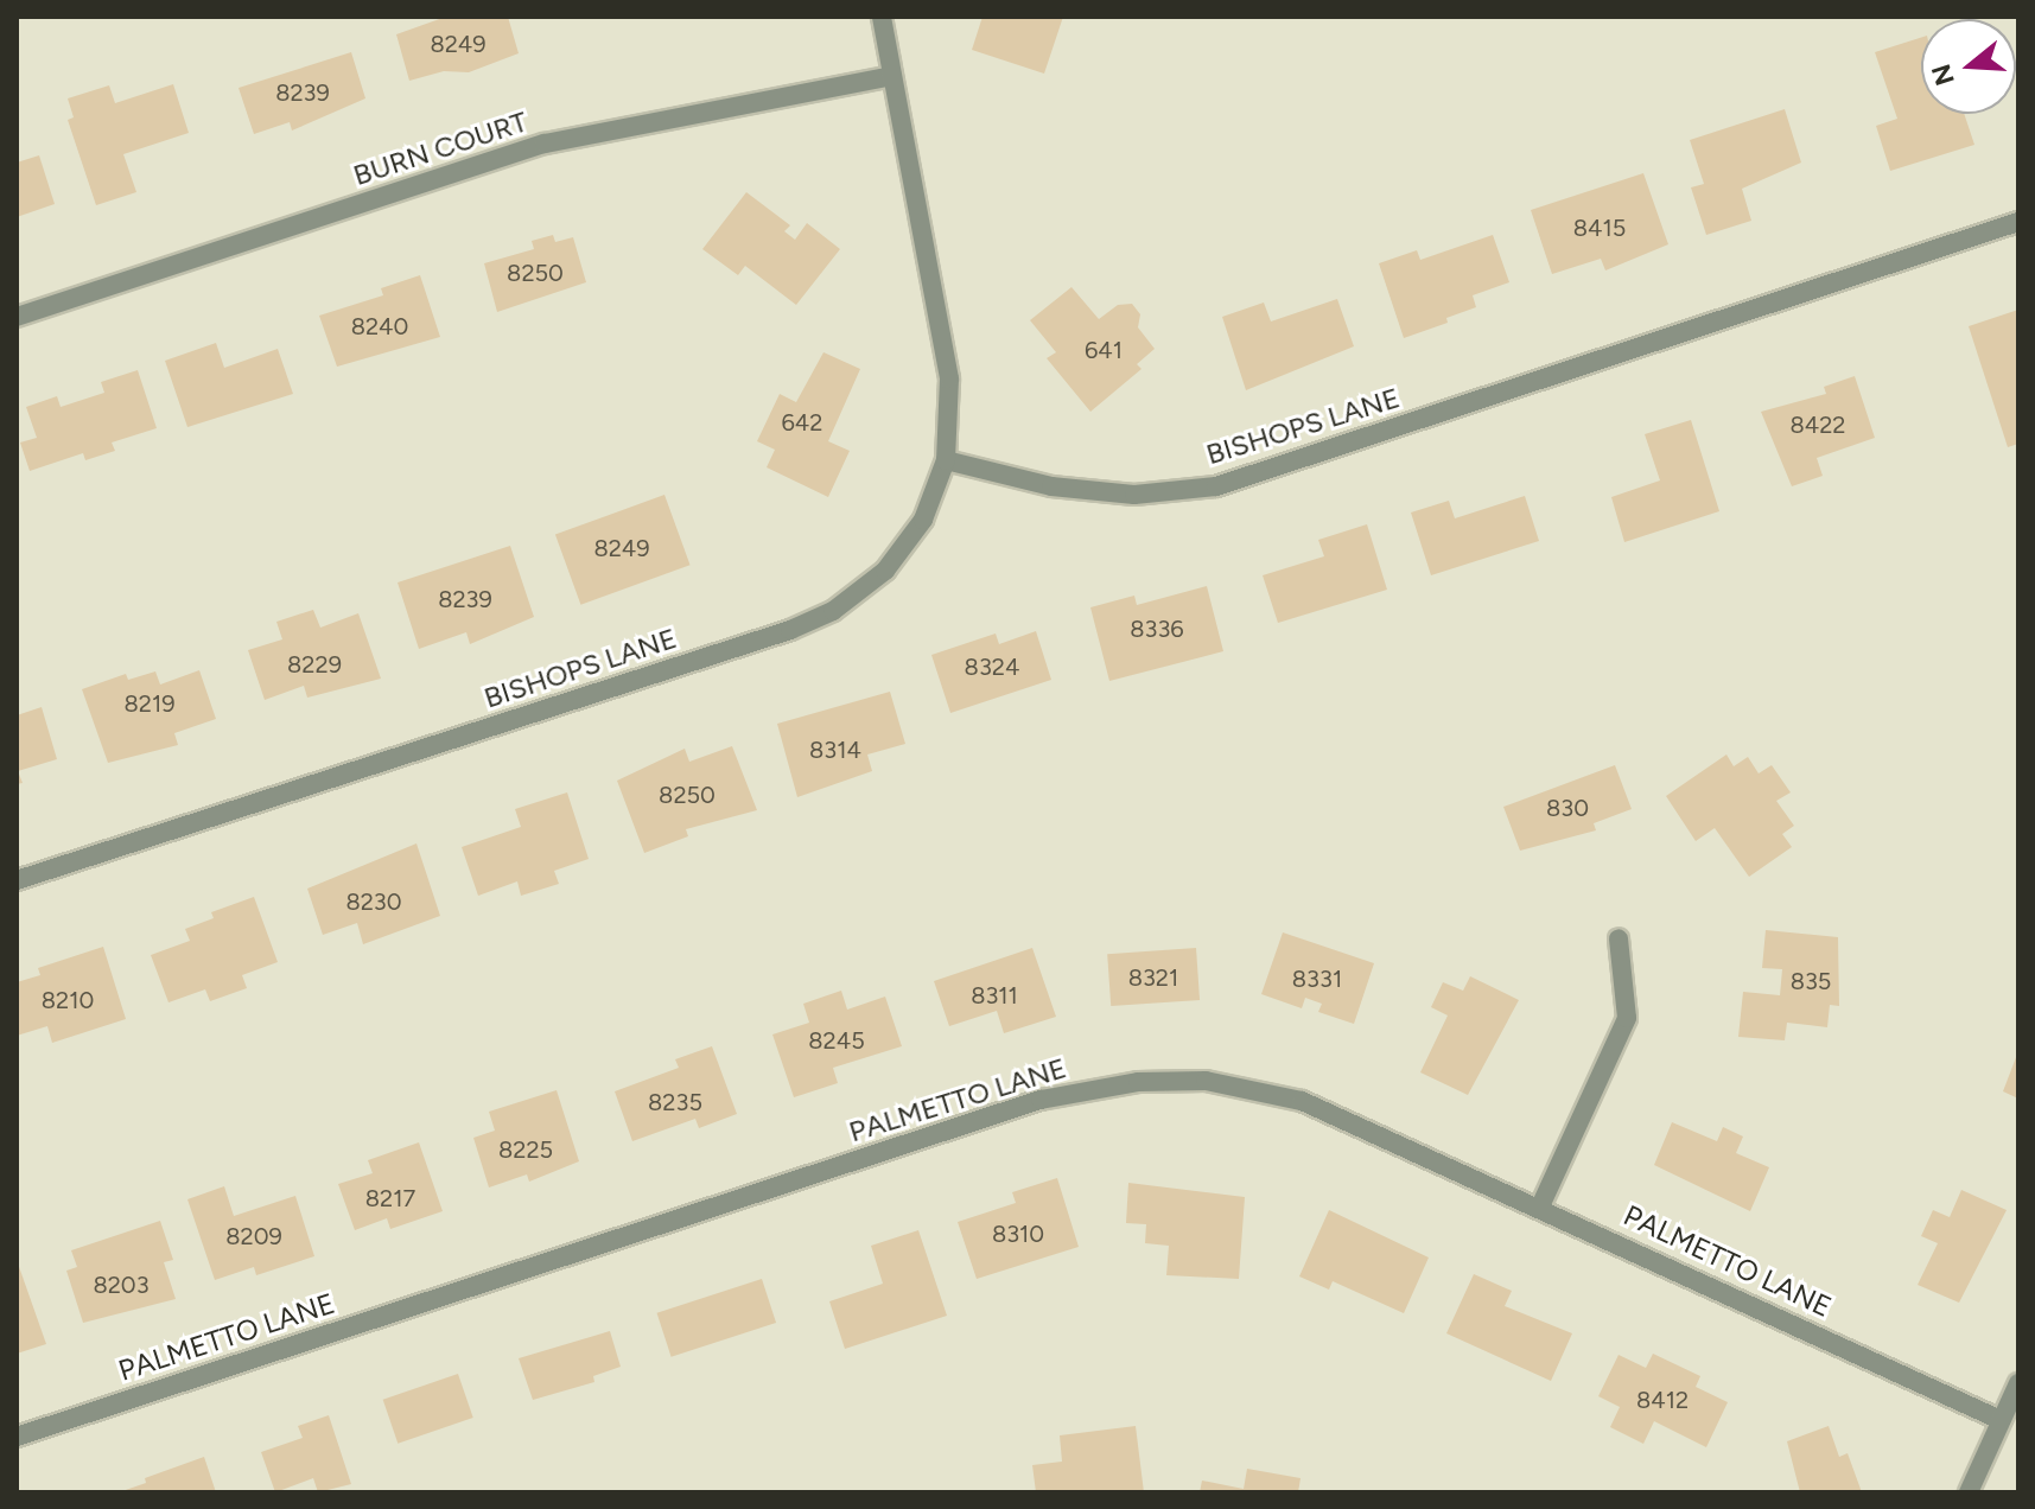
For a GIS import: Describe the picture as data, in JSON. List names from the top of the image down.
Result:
{
  "streets": {
    "street": ["BURN COURT", "BISHOPS LANE", "PALMETTO LANE"]
  },
  "house_numbers": [
    "8249",
    "8239",
    "8415",
    "8250",
    "8240",
    "641",
    "642",
    "8422",
    "8249",
    "8239",
    "8336",
    "8229",
    "8324",
    "8219",
    "8314",
    "8250",
    "830",
    "8230",
    "8321",
    "8331",
    "835",
    "8311",
    "8210",
    "8245",
    "8235",
    "8225",
    "8217",
    "8310",
    "8209",
    "8203",
    "8412"
  ],
  "north": "left"
}
